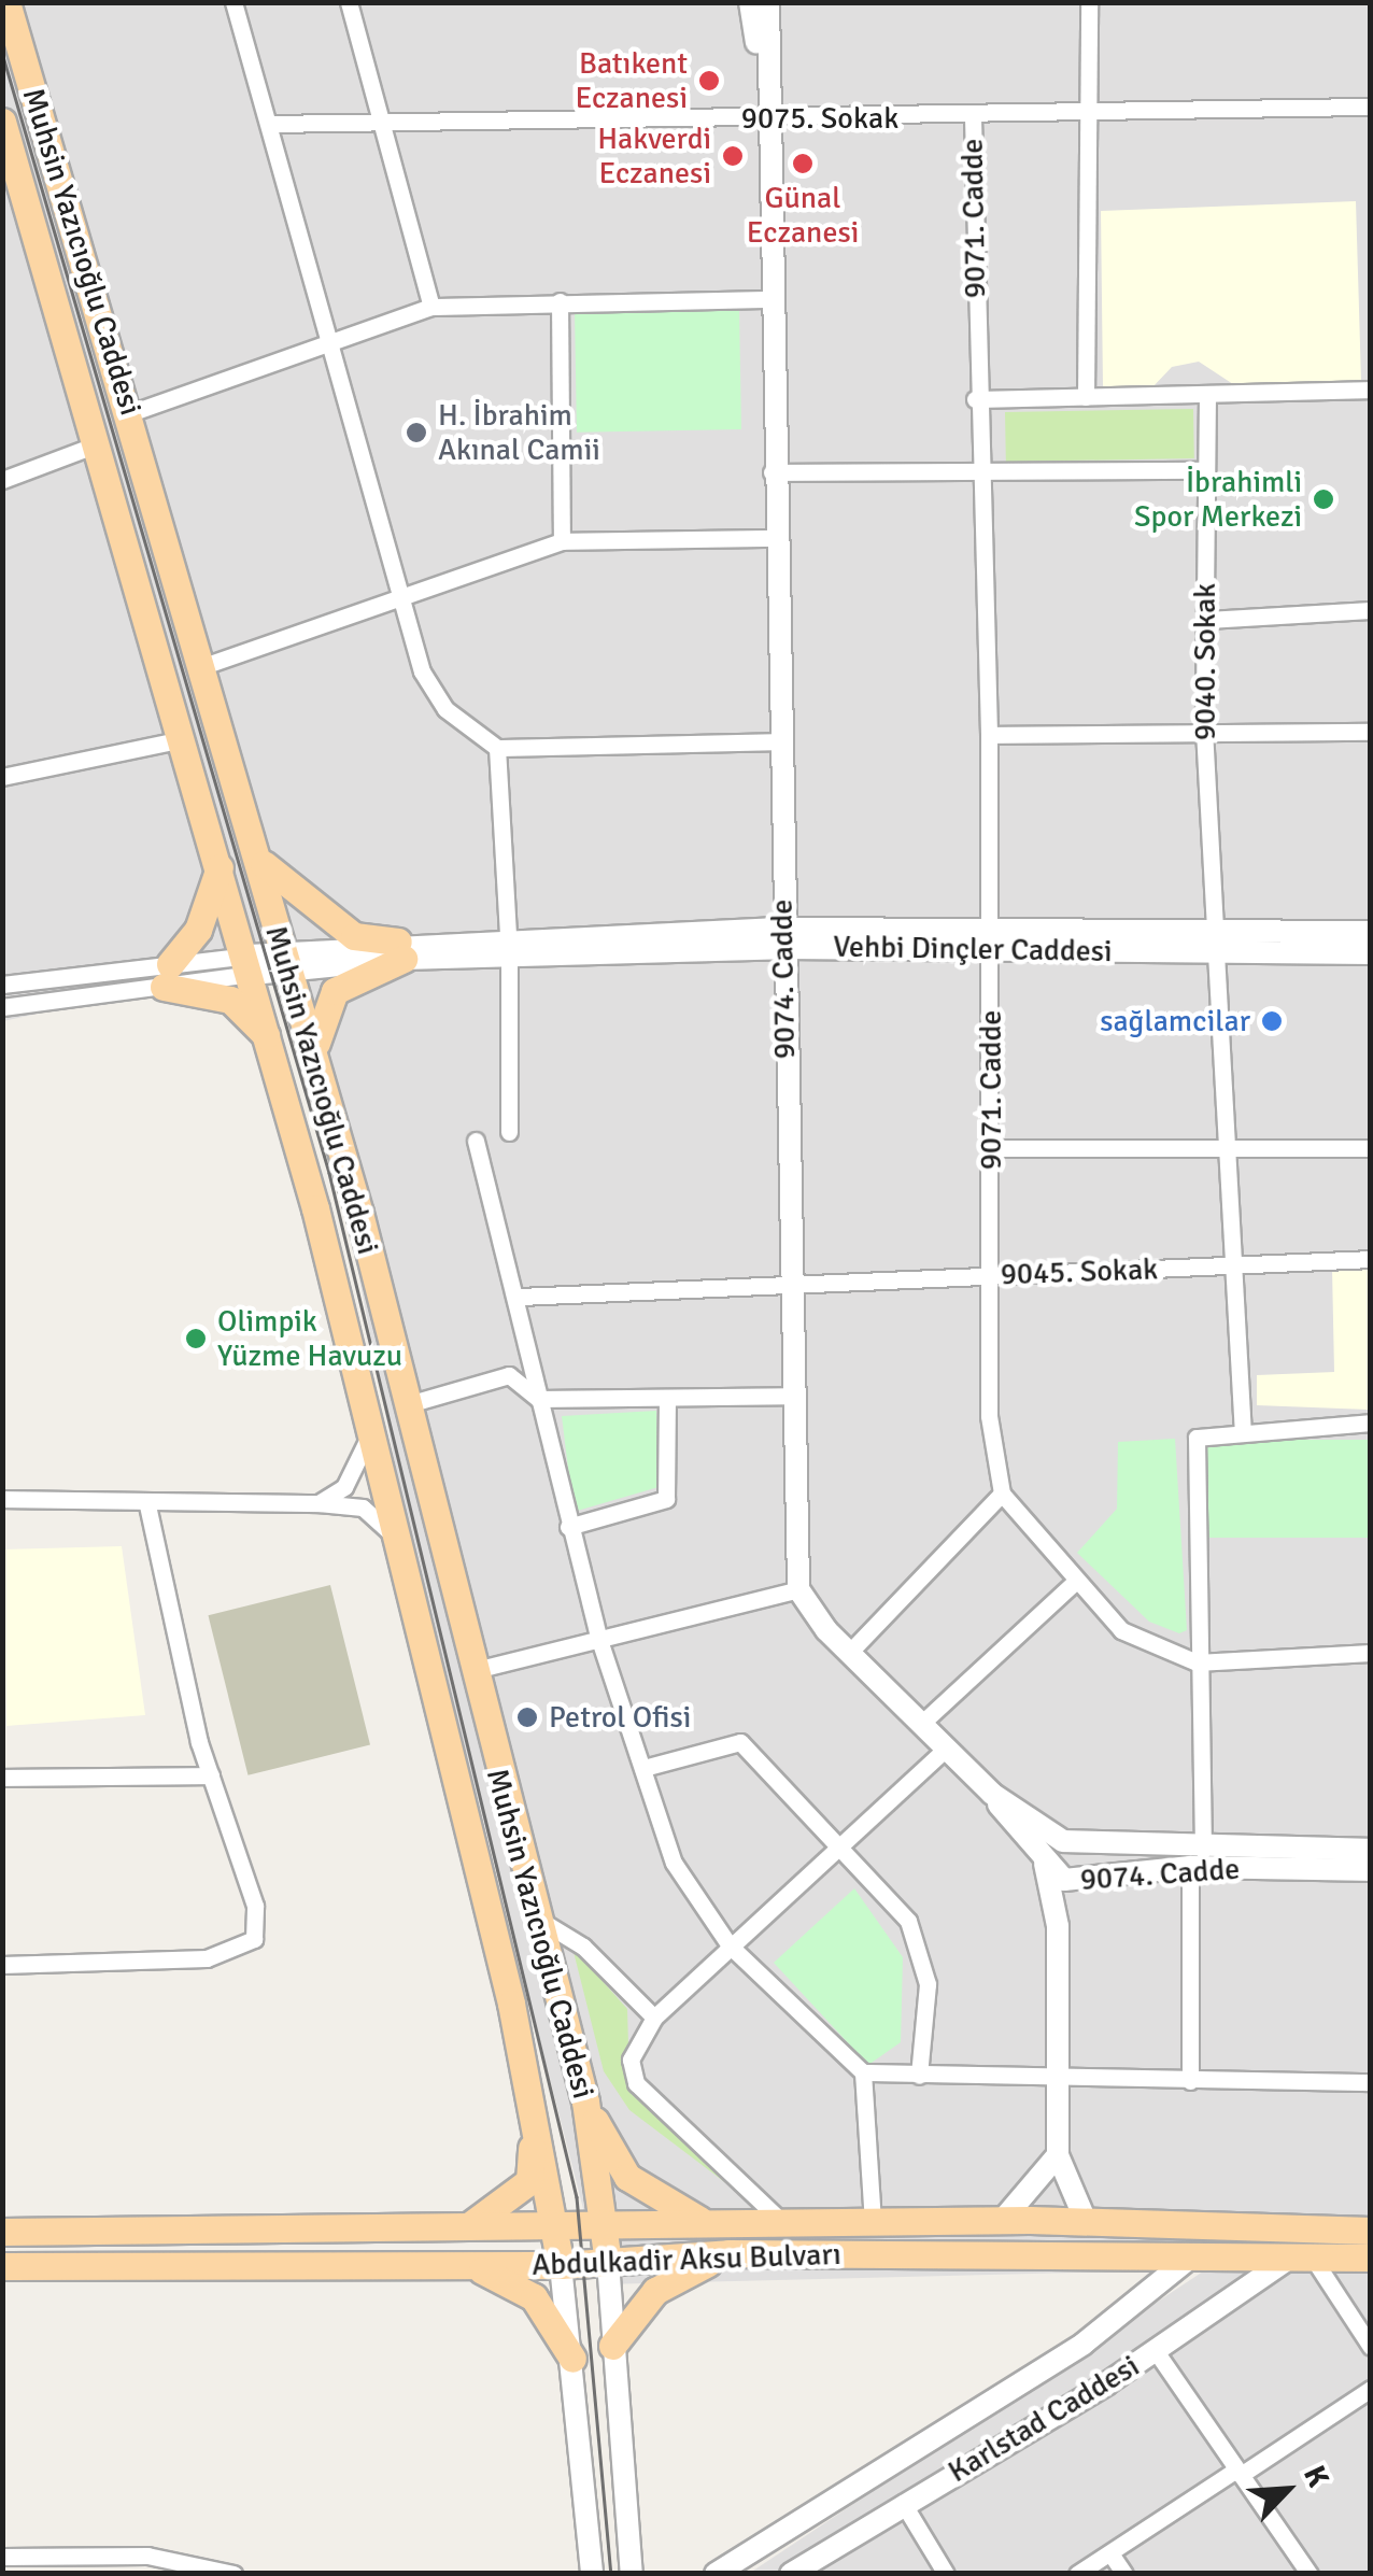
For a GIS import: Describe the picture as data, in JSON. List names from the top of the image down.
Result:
{
  "streets": {
    "main road": ["Muhsin Yazıcıoğlu Caddesi", "Abdulkadir Aksu Bulvarı"],
    "street": [
      "9075. Sokak",
      "9071. Cadde",
      "9040. Sokak",
      "Vehbi Dinçler Caddesi",
      "9074. Cadde",
      "9045. Sokak",
      "Karlstad Caddesi"
    ]
  },
  "crossings": [
    ["9075. Sokak", "9071. Cadde"],
    ["9075. Sokak", "9074. Cadde"],
    ["9071. Cadde", "Vehbi Dinçler Caddesi"],
    ["9071. Cadde", "9045. Sokak"],
    ["Muhsin Yazıcıoğlu Caddesi", "Abdulkadir Aksu Bulvarı"],
    ["9074. Cadde", "9045. Sokak"],
    ["Abdulkadir Aksu Bulvarı", "Karlstad Caddesi"]
  ],
  "places": [
    "Batıkent Eczanesi",
    "Hakverdi Eczanesi",
    "Günal Eczanesi",
    "H. İbrahim Akınal Camii",
    "İbrahimli Spor Merkezi",
    "sağlamcilar",
    "Olimpik Yüzme Havuzu",
    "Petrol Ofisi"
  ],
  "north": "top right"
}
